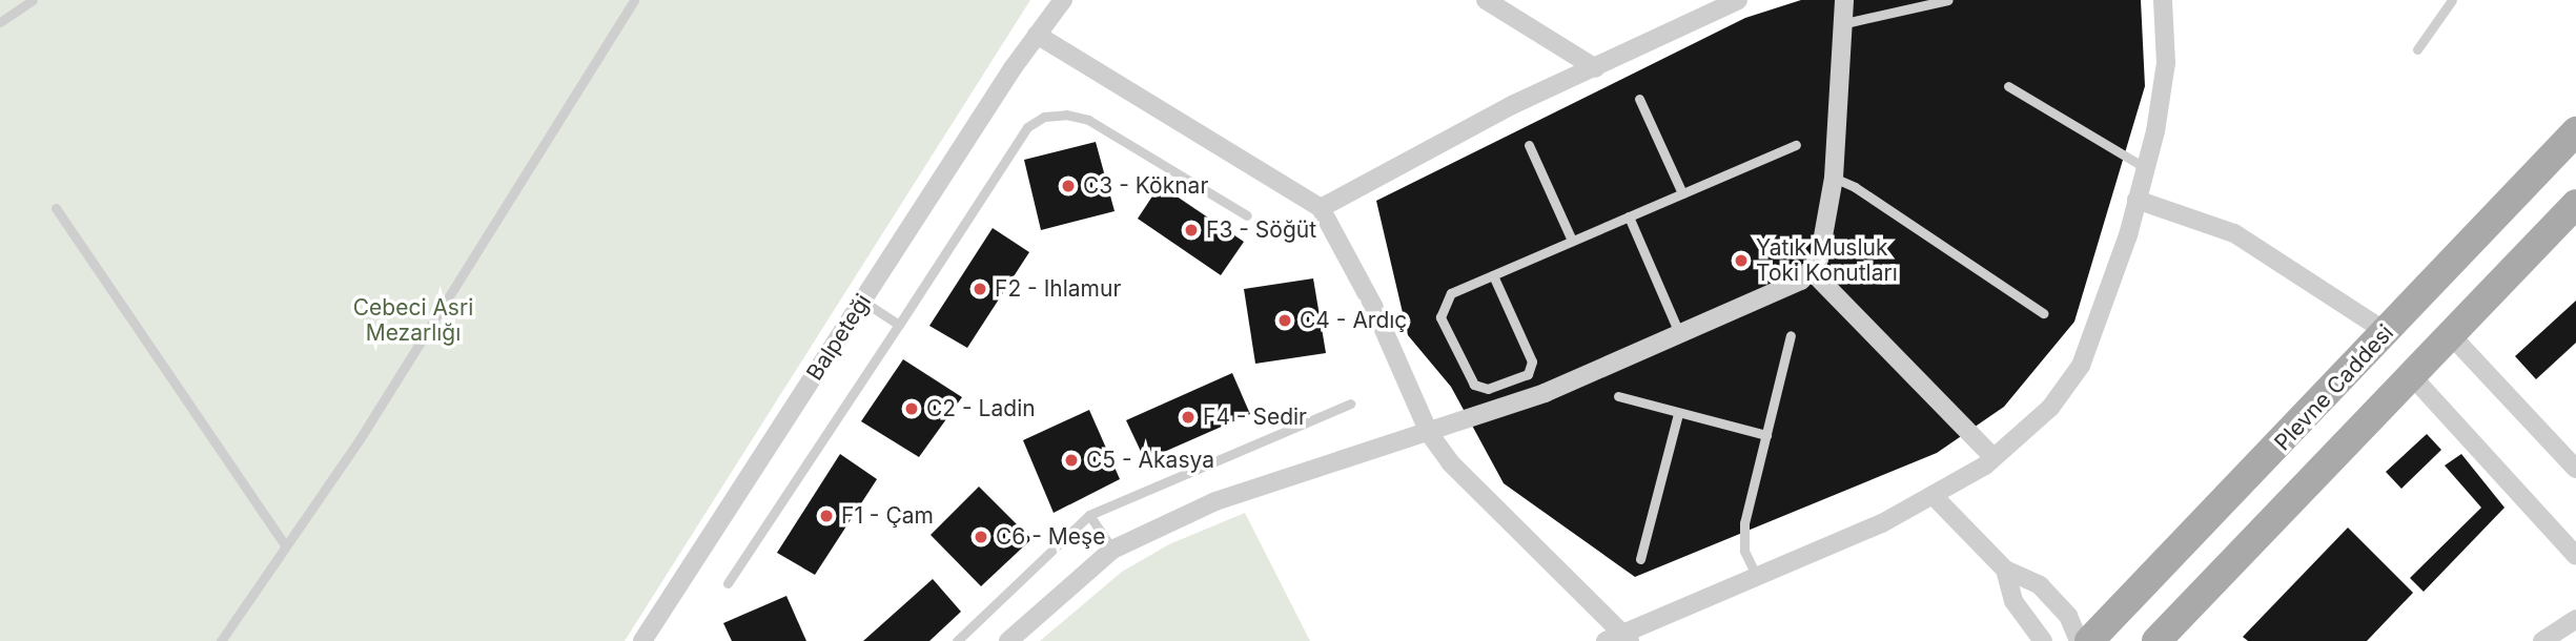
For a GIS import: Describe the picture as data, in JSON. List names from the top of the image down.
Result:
{
  "streets": {
    "main road": ["Plevne Caddesi"],
    "street": ["Balpeteği"]
  },
  "parks": ["Cebeci Asri Mezarlığı"],
  "places": [
    "C3 - Köknar",
    "F3 - Söğüt",
    "Yatık Musluk Toki Konutları",
    "F2 - Ihlamur",
    "C4 - Ardıç",
    "C2 - Ladin",
    "F4 - Sedir",
    "C5 - Akasya",
    "F1 - Çam",
    "C6 - Meşe"
  ]
}
